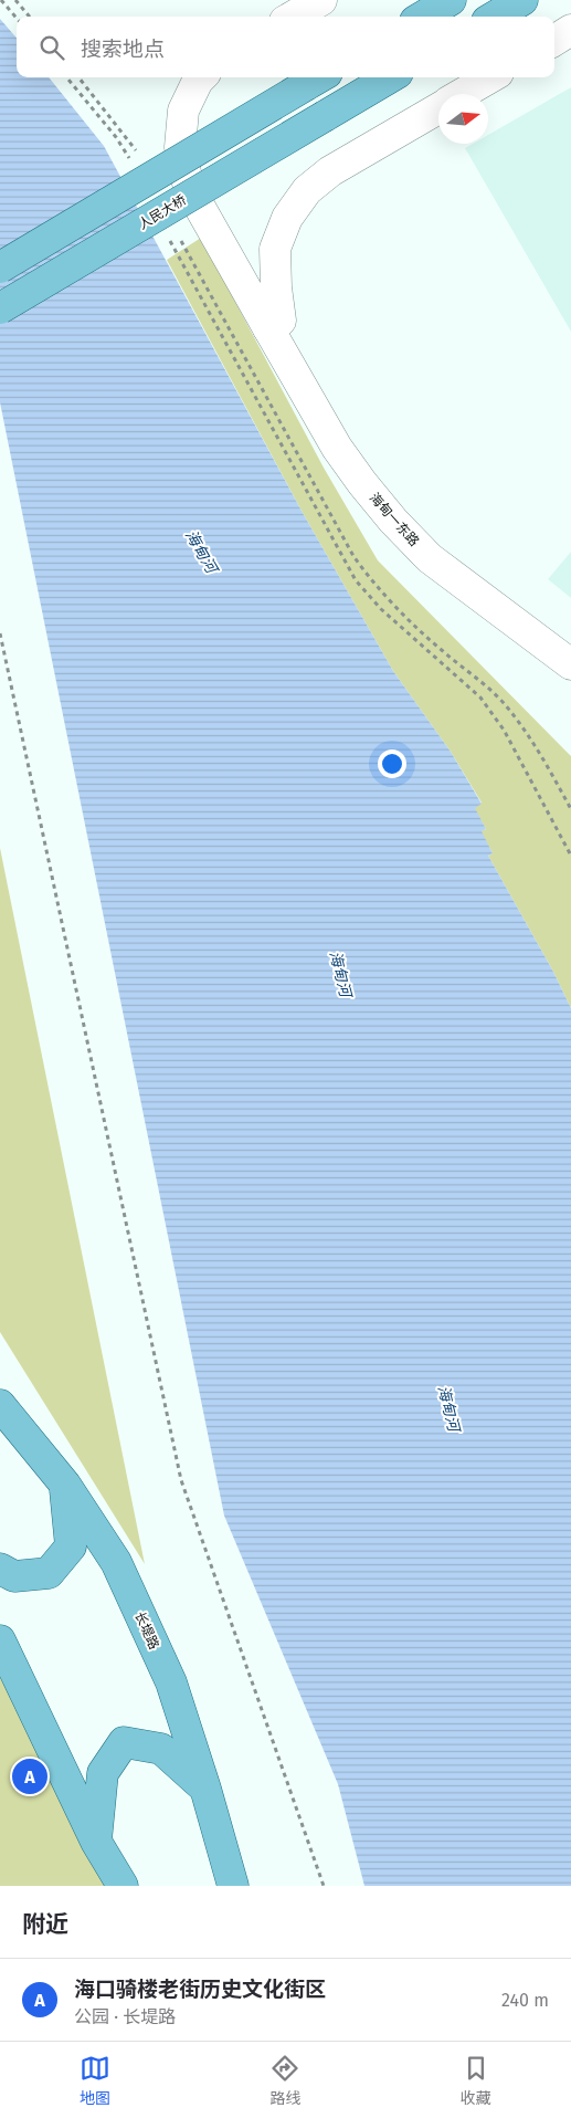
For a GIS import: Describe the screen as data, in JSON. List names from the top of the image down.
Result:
{
  "streets": {
    "main road": ["人民大桥", "海甸一东路", "长堤路"]
  },
  "water": ["海甸河"],
  "north": "right",
  "page": {
    "search": "搜索地点",
    "pins": "A",
    "heading": "附近",
    "list": [
      {
        "mark": "A",
        "name": "海口骑楼老街历史文化街区",
        "note": "公园 · 长堤路",
        "value": "240 m"
      }
    ],
    "nav": ["地图", "路线", "收藏"]
  }
}
